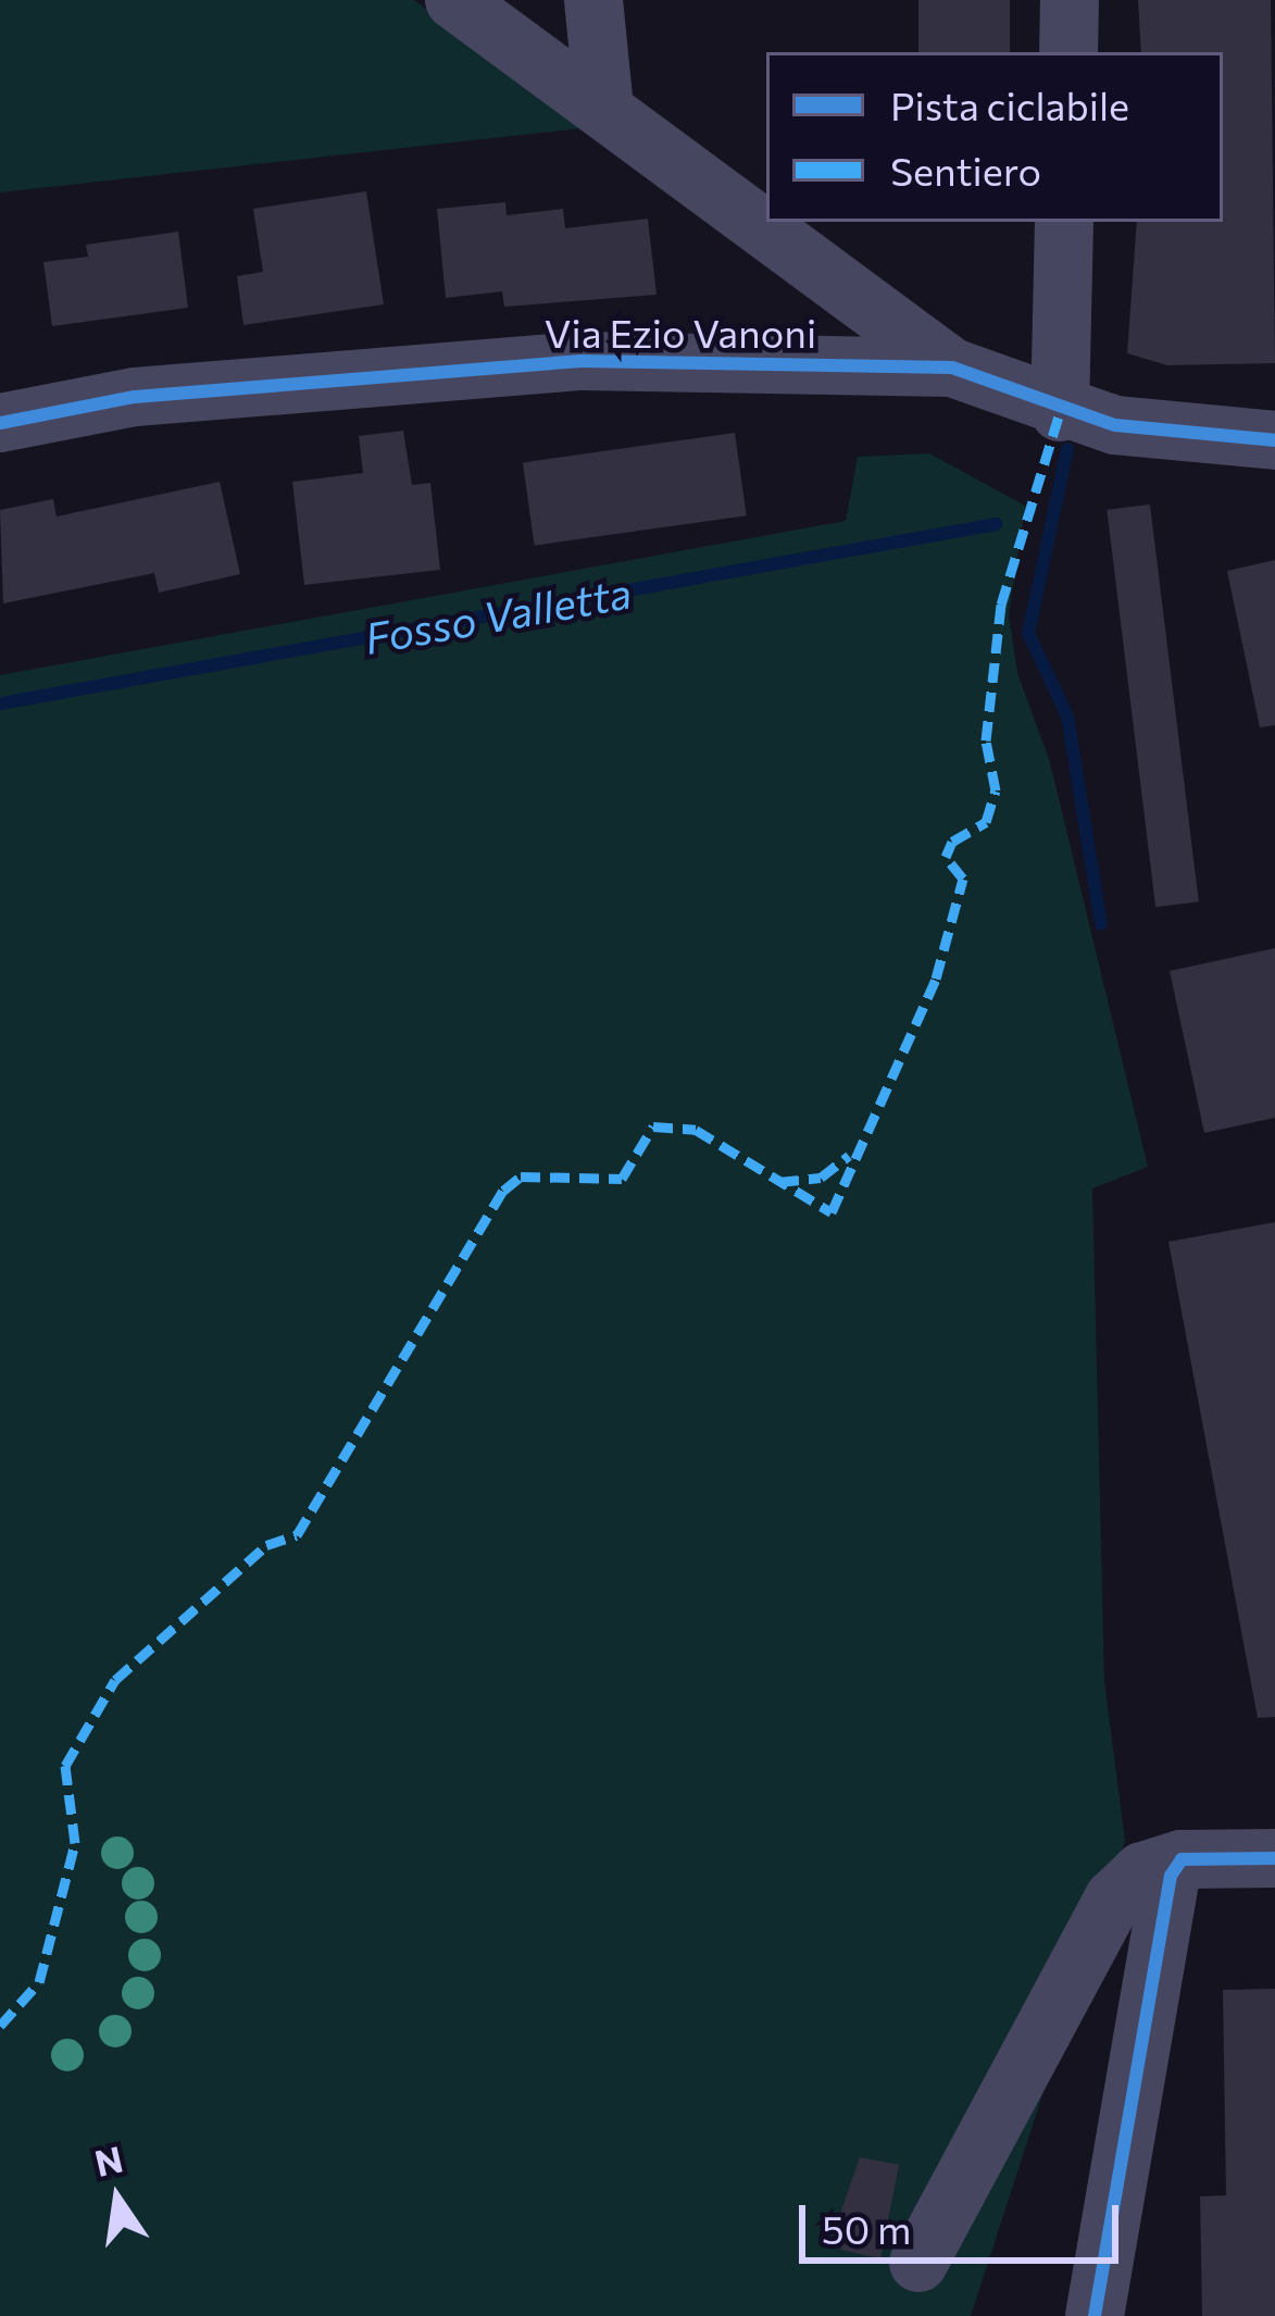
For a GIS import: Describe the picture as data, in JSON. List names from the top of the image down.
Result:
{
  "streets": {
    "street": ["Via Ezio Vanoni"]
  },
  "water": ["Fosso Valletta"],
  "legend": ["Pista ciclabile", "Sentiero"],
  "scale_bar": "50 m",
  "north": "top"
}
